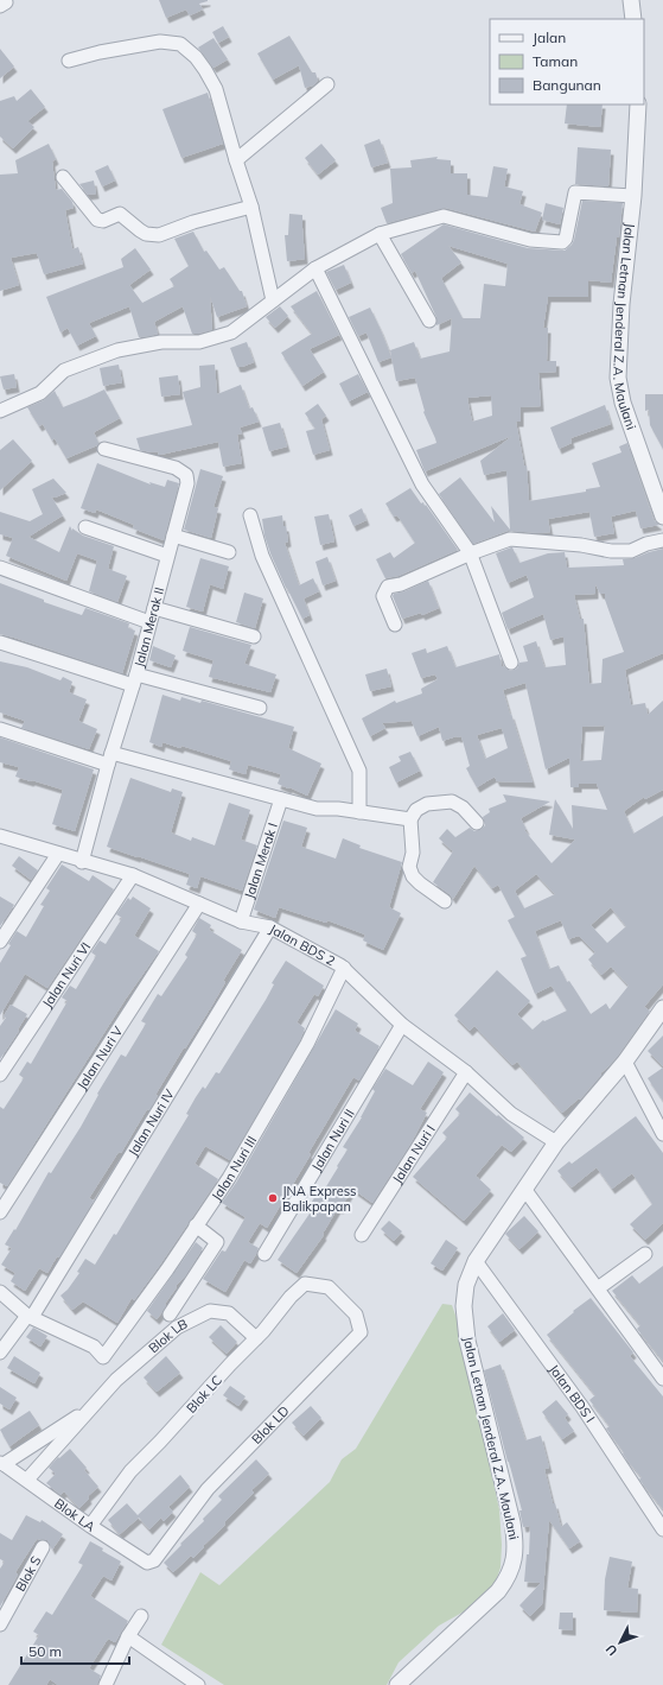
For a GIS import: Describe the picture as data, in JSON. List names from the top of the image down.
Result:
{
  "streets": {
    "street": [
      "Jalan Letnan Jenderal Z.A. Maulani",
      "Jalan Merak II",
      "Jalan Merak I",
      "Jalan BDS 2",
      "Jalan Nuri VI",
      "Jalan Nuri V",
      "Jalan Nuri IV",
      "Jalan Nuri II",
      "Jalan Nuri I",
      "Jalan Nuri III",
      "Blok LB",
      "Blok LC",
      "Jalan BDS I",
      "Blok LD",
      "Blok LA",
      "Blok S"
    ]
  },
  "crossings": [
    ["Jalan Letnan Jenderal Z.A. Maulani", "Jalan BDS 2"],
    ["Jalan Letnan Jenderal Z.A. Maulani", "Jalan BDS I"],
    ["Jalan Merak II", "Jalan BDS 2"],
    ["Jalan Merak I", "Jalan BDS 2"],
    ["Jalan BDS 2", "Jalan Nuri VI"],
    ["Jalan BDS 2", "Jalan Nuri V"],
    ["Jalan BDS 2", "Jalan Nuri IV"],
    ["Jalan BDS 2", "Jalan Nuri II"],
    ["Jalan BDS 2", "Jalan Nuri I"],
    ["Jalan BDS 2", "Jalan Nuri III"],
    ["Jalan Nuri IV", "Jalan Nuri III"],
    ["Blok LB", "Blok LC"],
    ["Blok LB", "Blok LA"],
    ["Blok LC", "Blok LD"],
    ["Blok LC", "Blok LA"],
    ["Blok LD", "Blok LA"]
  ],
  "places": ["JNA Express Balikpapan"],
  "legend": ["Jalan", "Taman", "Bangunan"],
  "scale_bar": "50 m",
  "north": "bottom left"
}
